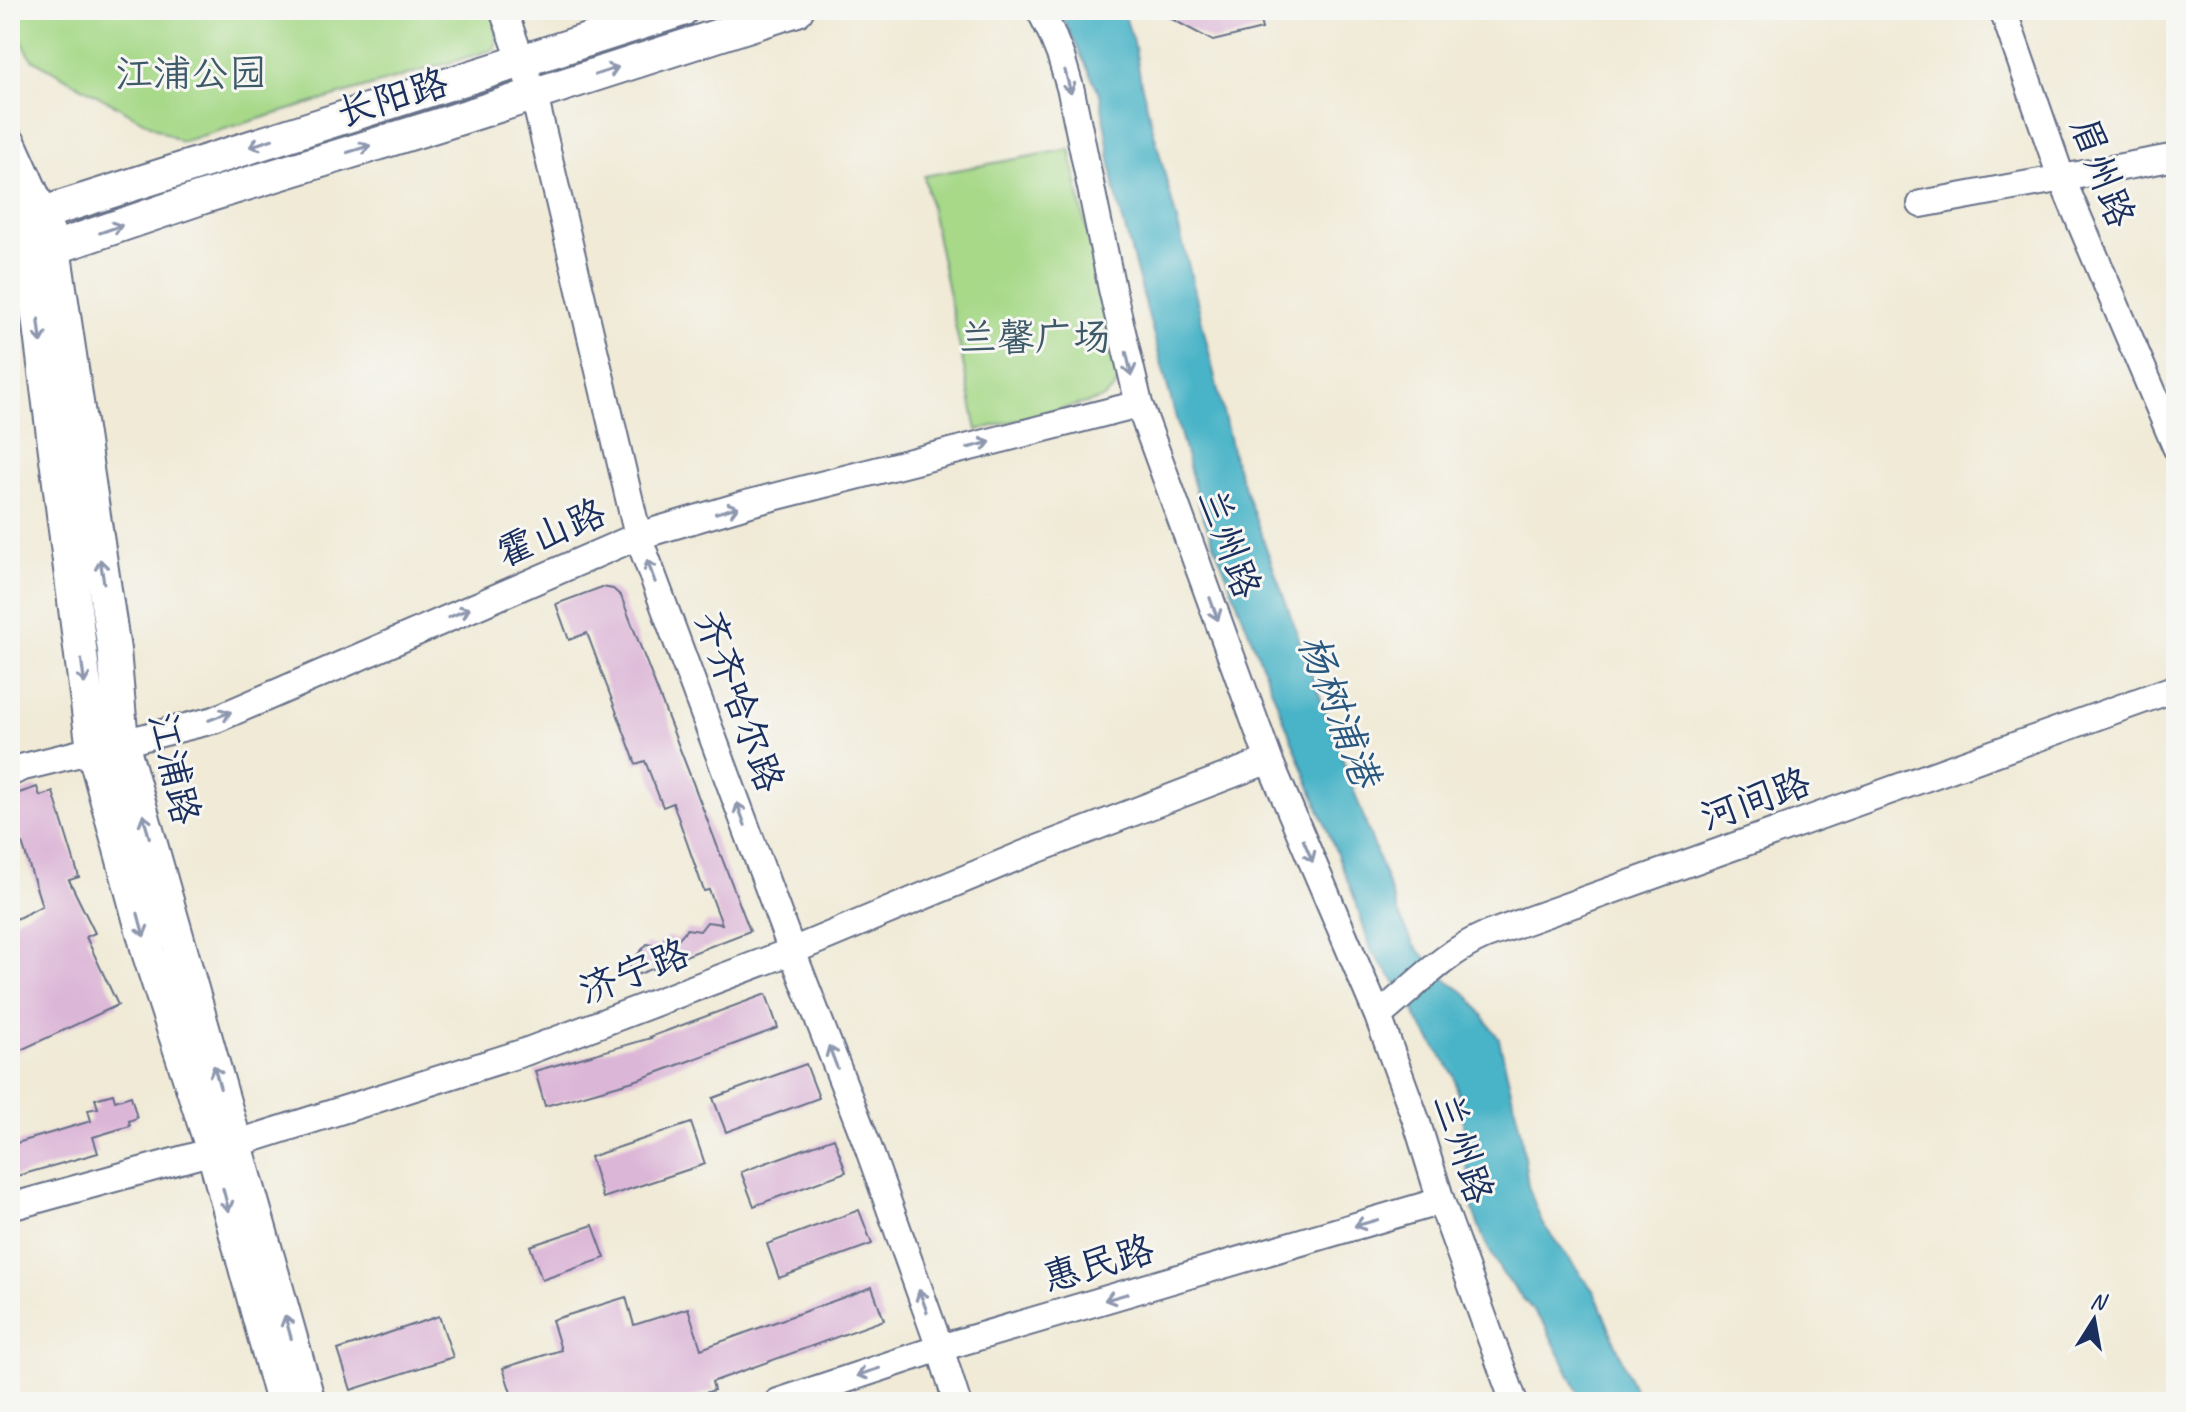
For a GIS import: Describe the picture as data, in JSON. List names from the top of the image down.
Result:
{
  "streets": {
    "main road": ["长阳路", "江浦路"],
    "street": [
      "眉州路",
      "霍山路",
      "兰州路",
      "齐齐哈尔路",
      "河间路",
      "济宁路",
      "惠民路"
    ]
  },
  "crossings": [
    ["长阳路", "齐齐哈尔路"],
    ["长阳路", "江浦路"],
    ["霍山路", "兰州路"],
    ["霍山路", "齐齐哈尔路"],
    ["霍山路", "江浦路"],
    ["兰州路", "河间路"],
    ["兰州路", "济宁路"],
    ["兰州路", "惠民路"],
    ["齐齐哈尔路", "济宁路"],
    ["齐齐哈尔路", "惠民路"],
    ["江浦路", "济宁路"]
  ],
  "one_way": [
    "霍山路",
    "兰州路",
    "齐齐哈尔路",
    "惠民路"
  ],
  "water": ["杨树浦港"],
  "parks": ["江浦公园", "兰馨广场"],
  "north": "top"
}
